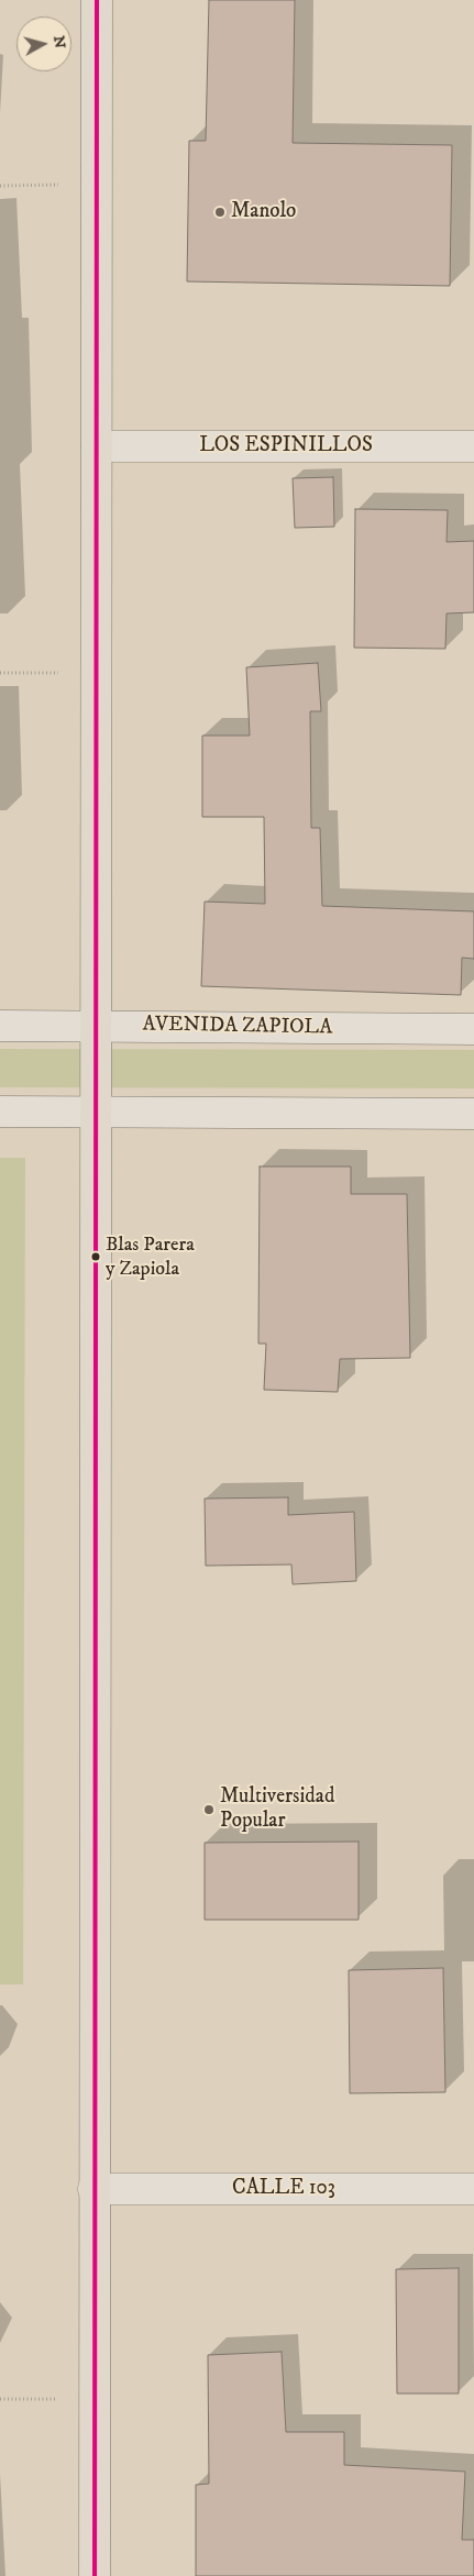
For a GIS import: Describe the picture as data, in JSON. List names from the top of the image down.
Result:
{
  "streets": {
    "main road": ["LOS ESPINILLOS", "AVENIDA ZAPIOLA", "CALLE 103"]
  },
  "places": ["Manolo", "Blas Parera y Zapiola", "Multiversidad Popular"],
  "north": "right"
}
